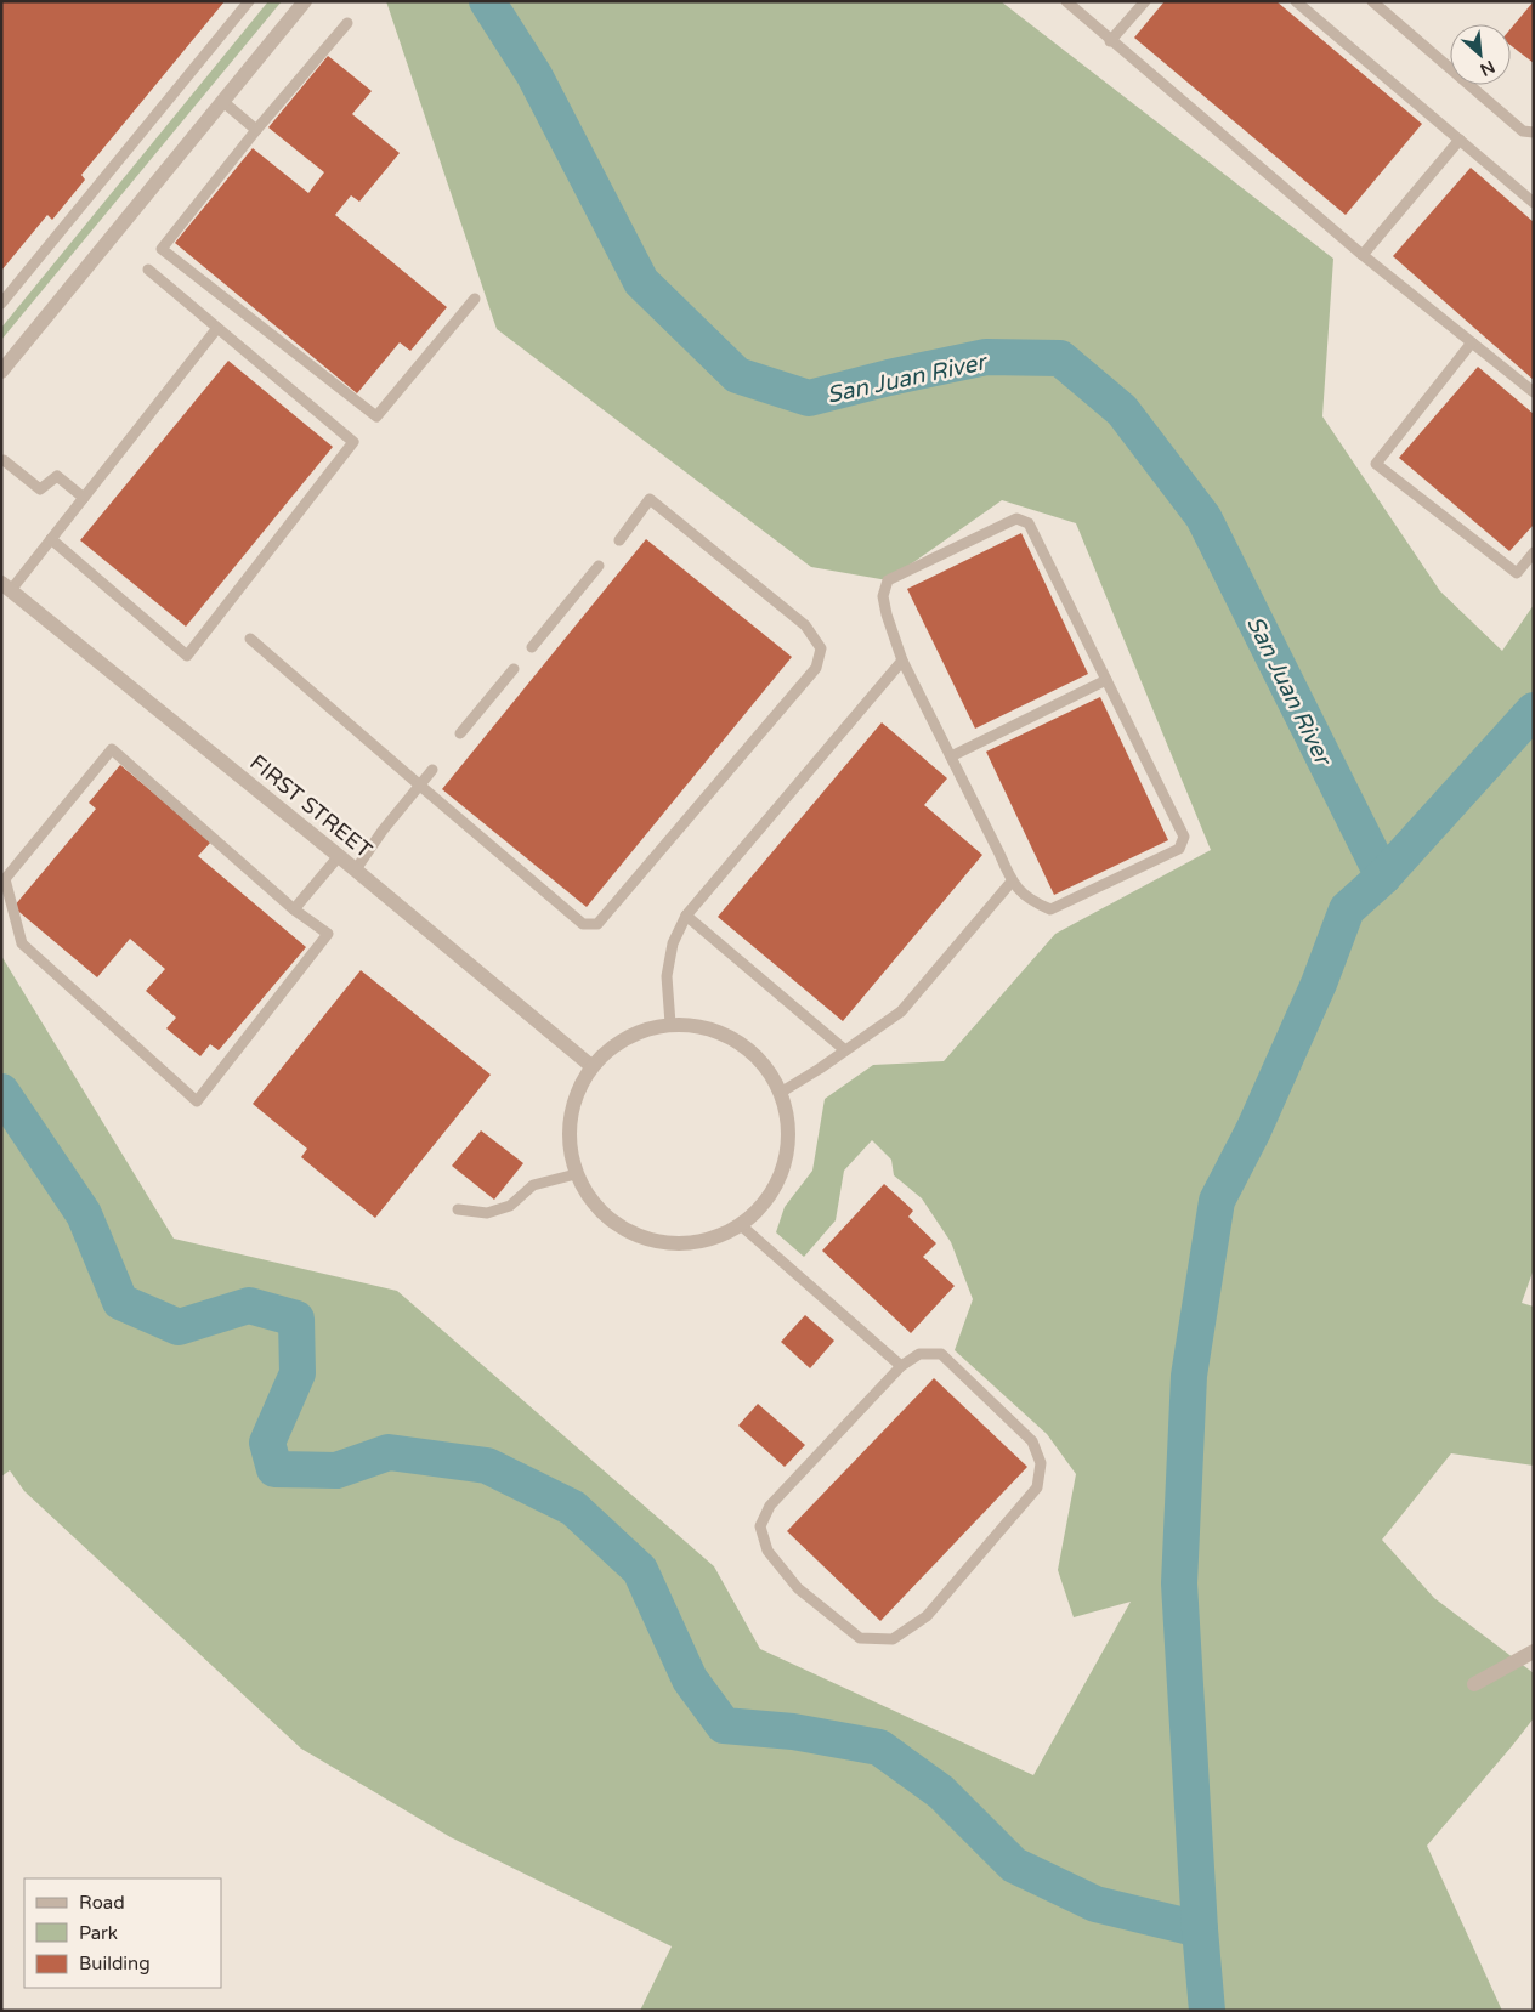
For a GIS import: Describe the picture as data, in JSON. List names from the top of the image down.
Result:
{
  "streets": {
    "street": ["FIRST STREET"]
  },
  "water": ["San Juan River"],
  "legend": ["Road", "Park", "Building"],
  "north": "bottom right"
}
